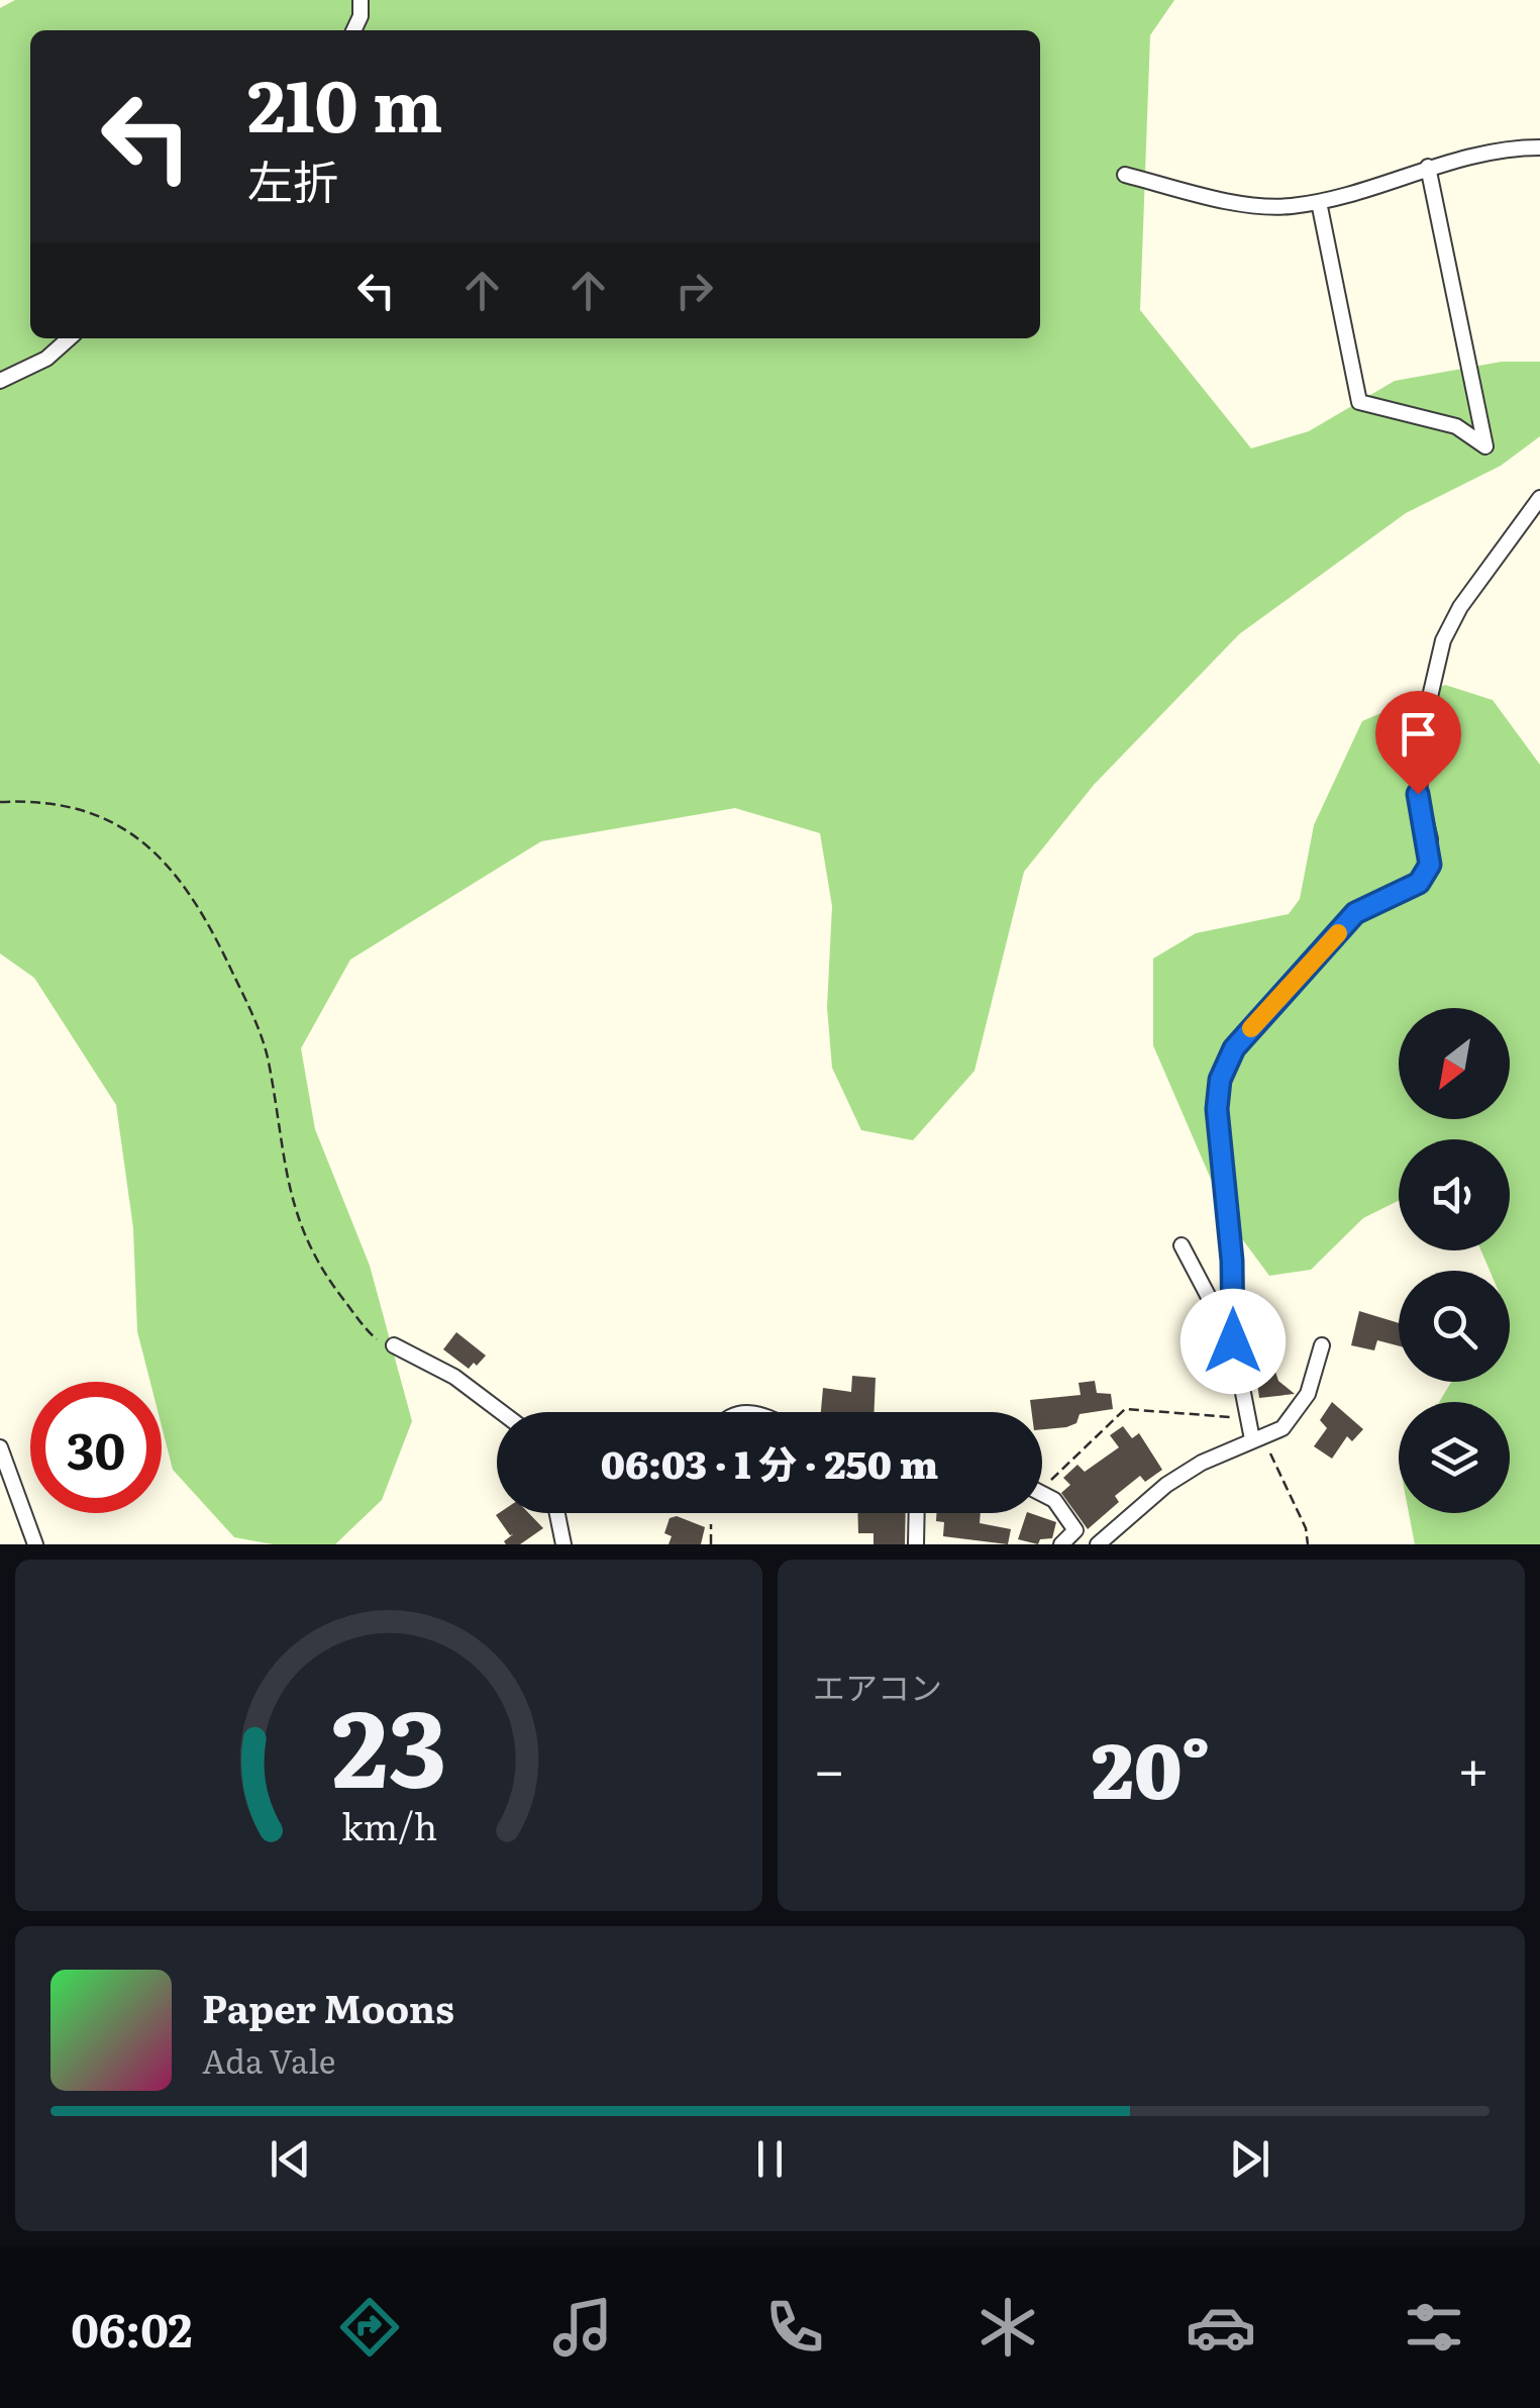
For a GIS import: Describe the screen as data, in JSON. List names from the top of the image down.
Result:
{
  "north": "bottom left",
  "page": {
    "turn": ["210 m", "左折"],
    "limit": "30",
    "trip": "06:03 · 1 分 · 250 m",
    "tile": "エアコン",
    "heat": ["−", "20°", "+"],
    "song": ["Paper Moons", "Ada Vale"],
    "tabs": "06:02",
    "gauge": ["23", "km/h"]
  }
}
